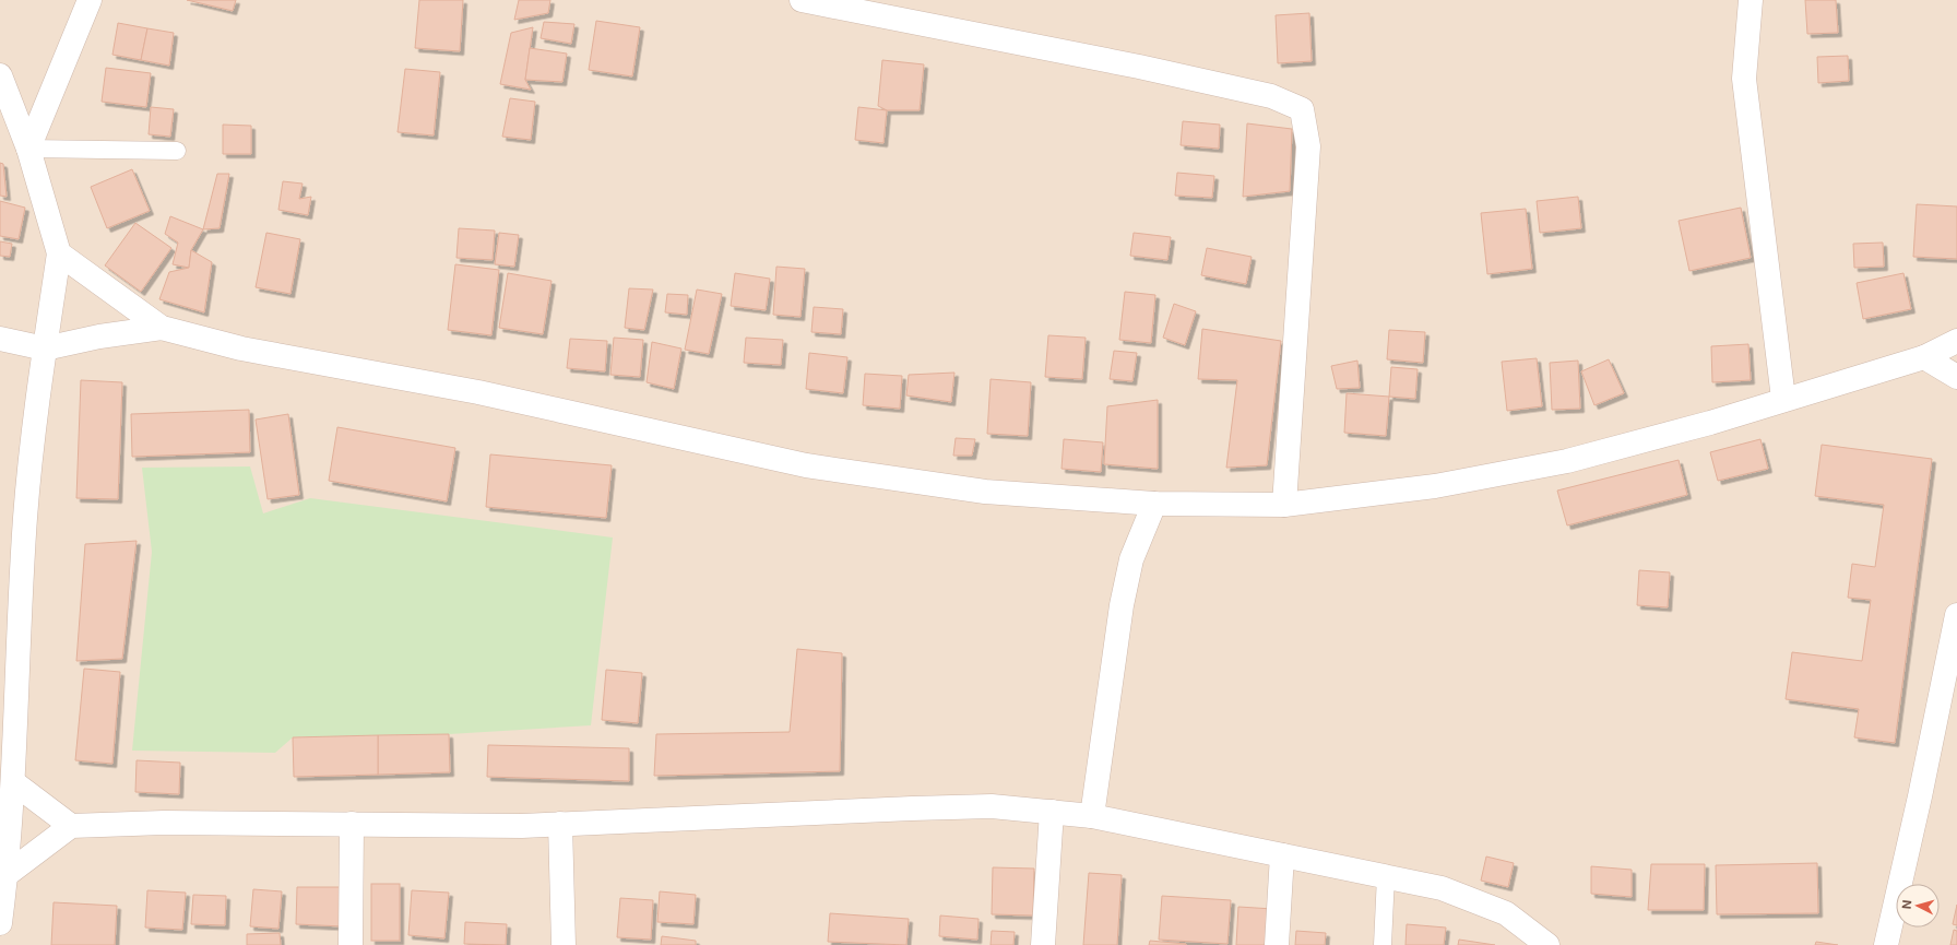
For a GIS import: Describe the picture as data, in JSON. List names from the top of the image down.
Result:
{
  "north": "left"
}
